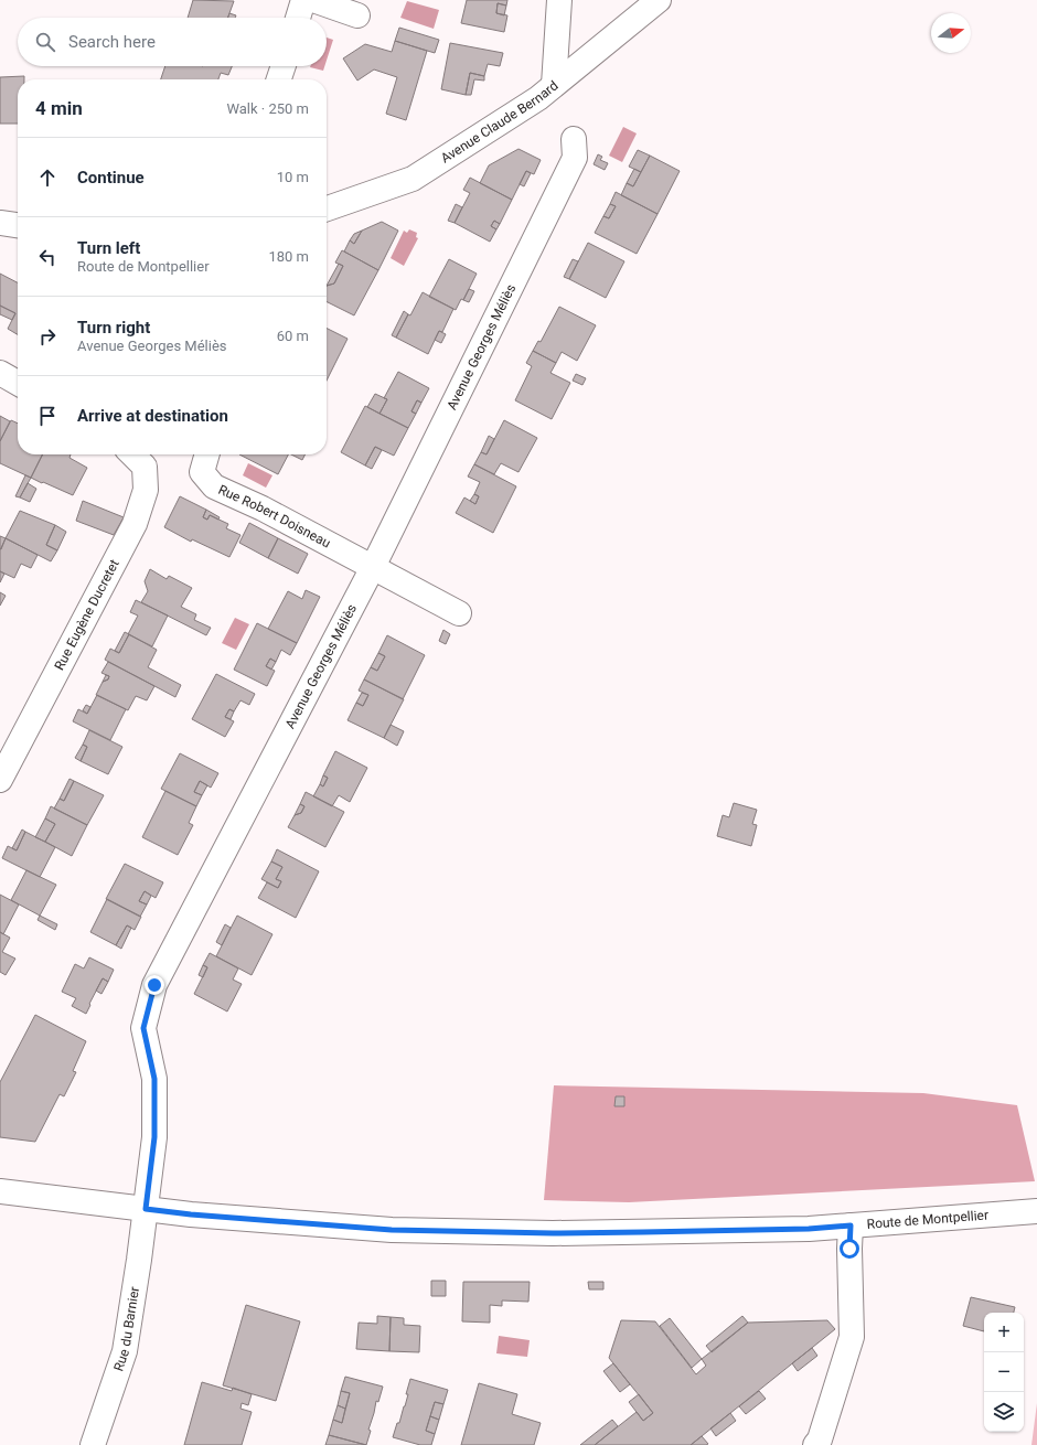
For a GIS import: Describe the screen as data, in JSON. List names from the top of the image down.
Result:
{
  "streets": {
    "street": [
      "Avenue Claude Bernard",
      "Avenue Georges Méliès",
      "Rue Robert Doisneau",
      "Rue Eugène Ducretet",
      "Route de Montpellier",
      "Rue du Barnier"
    ]
  },
  "crossings": [
    ["Avenue Georges Méliès", "Rue Robert Doisneau"],
    ["Avenue Georges Méliès", "Route de Montpellier"],
    ["Avenue Georges Méliès", "Rue du Barnier"],
    ["Route de Montpellier", "Rue du Barnier"]
  ],
  "north": "right",
  "page": {
    "search": "Search here",
    "heading": ["4 min", "Walk · 250 m"],
    "list": [
      ["Continue", "10 m"],
      ["Turn left", "Route de Montpellier", "180 m"],
      ["Turn right", "Avenue Georges Méliès", "60 m"],
      "Arrive at destination"
    ],
    "map_buttons": ["+", "−"]
  }
}
